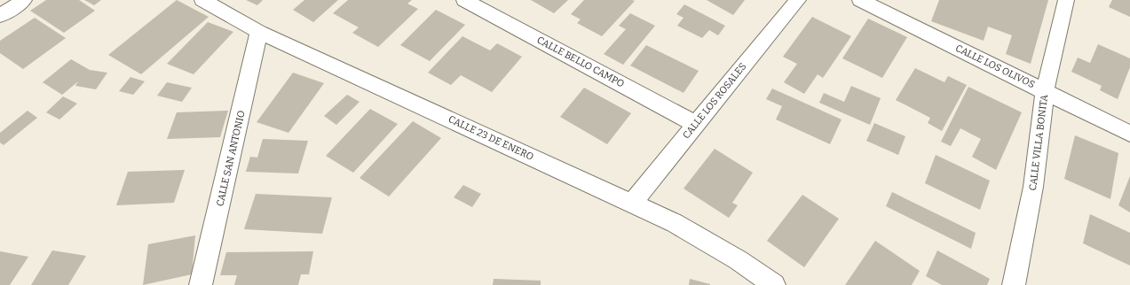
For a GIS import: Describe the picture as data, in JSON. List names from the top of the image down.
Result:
{
  "streets": {
    "street": [
      "CALLE BELLO CAMPO",
      "CALLE LOS OLIVOS",
      "CALLE LOS ROSALES",
      "CALLE 23 DE ENERO",
      "CALLE VILLA BONITA",
      "CALLE SAN ANTONIO"
    ]
  },
  "crossings": [
    ["CALLE BELLO CAMPO", "CALLE LOS ROSALES"],
    ["CALLE LOS OLIVOS", "CALLE VILLA BONITA"],
    ["CALLE LOS ROSALES", "CALLE 23 DE ENERO"],
    ["CALLE 23 DE ENERO", "CALLE SAN ANTONIO"]
  ]
}
